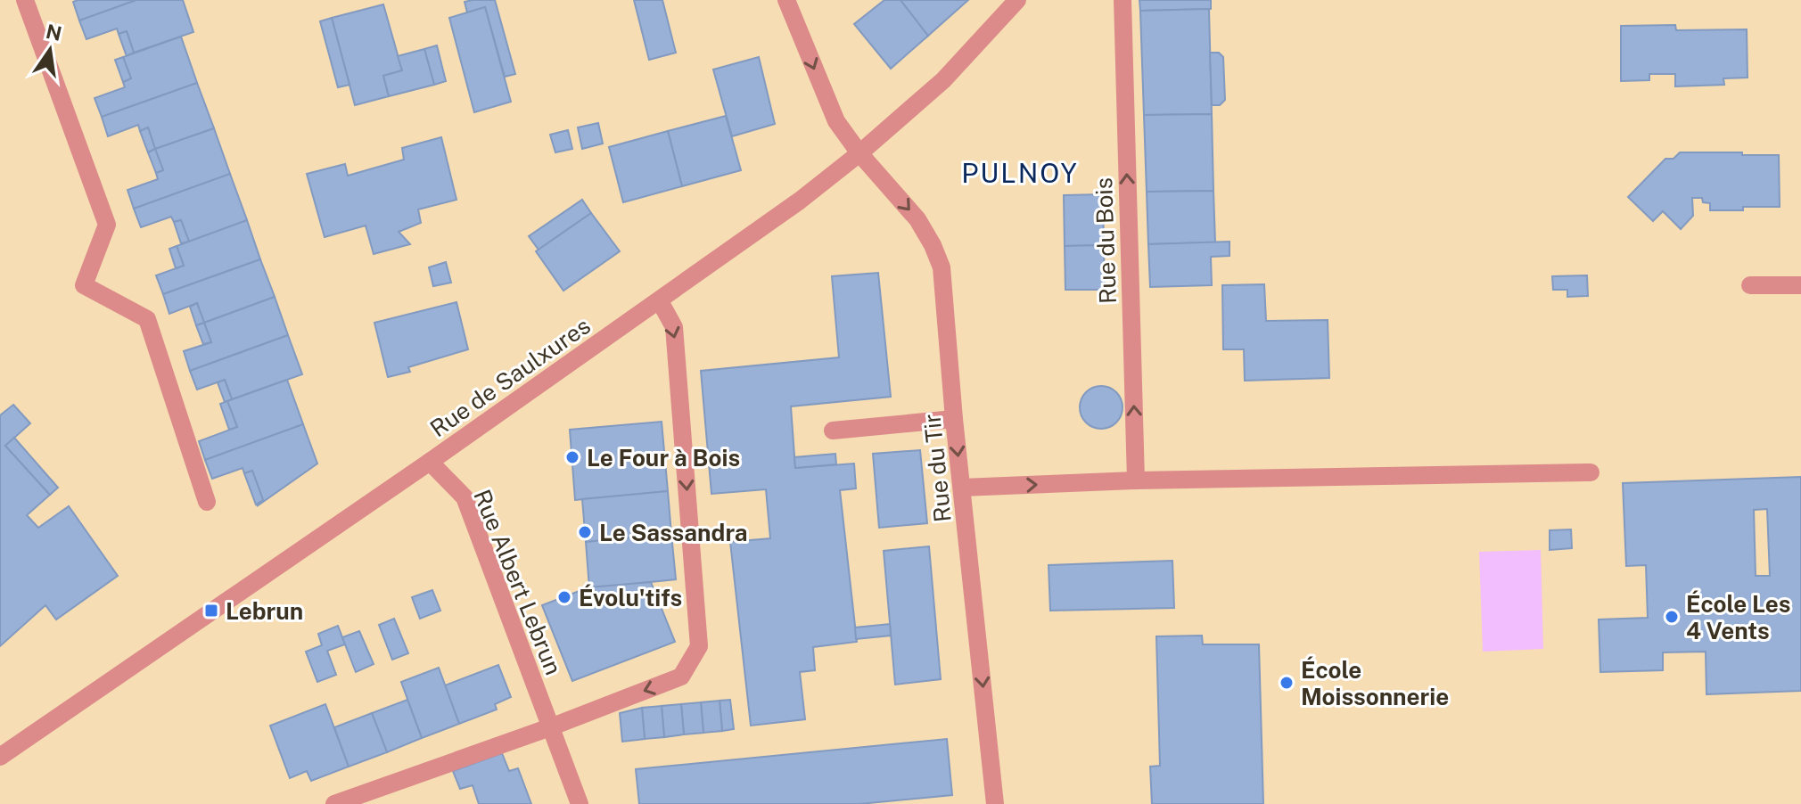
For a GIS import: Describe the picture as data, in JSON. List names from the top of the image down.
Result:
{
  "streets": {
    "street": [
      "Rue du Bois",
      "Rue de Saulxures",
      "Rue du Tir",
      "Rue Albert Lebrun"
    ]
  },
  "crossings": [
    ["Rue de Saulxures", "Rue du Tir"],
    ["Rue de Saulxures", "Rue Albert Lebrun"]
  ],
  "one_way": ["Rue du Bois", "Rue du Tir"],
  "districts": ["PULNOY"],
  "places": {
    "other": [
      "Le Four à Bois",
      "Le Sassandra",
      "Évolu'tifs",
      "École Les 4 Vents",
      "École Moissonnerie"
    ],
    "transit": ["Lebrun"]
  },
  "north": "top"
}
